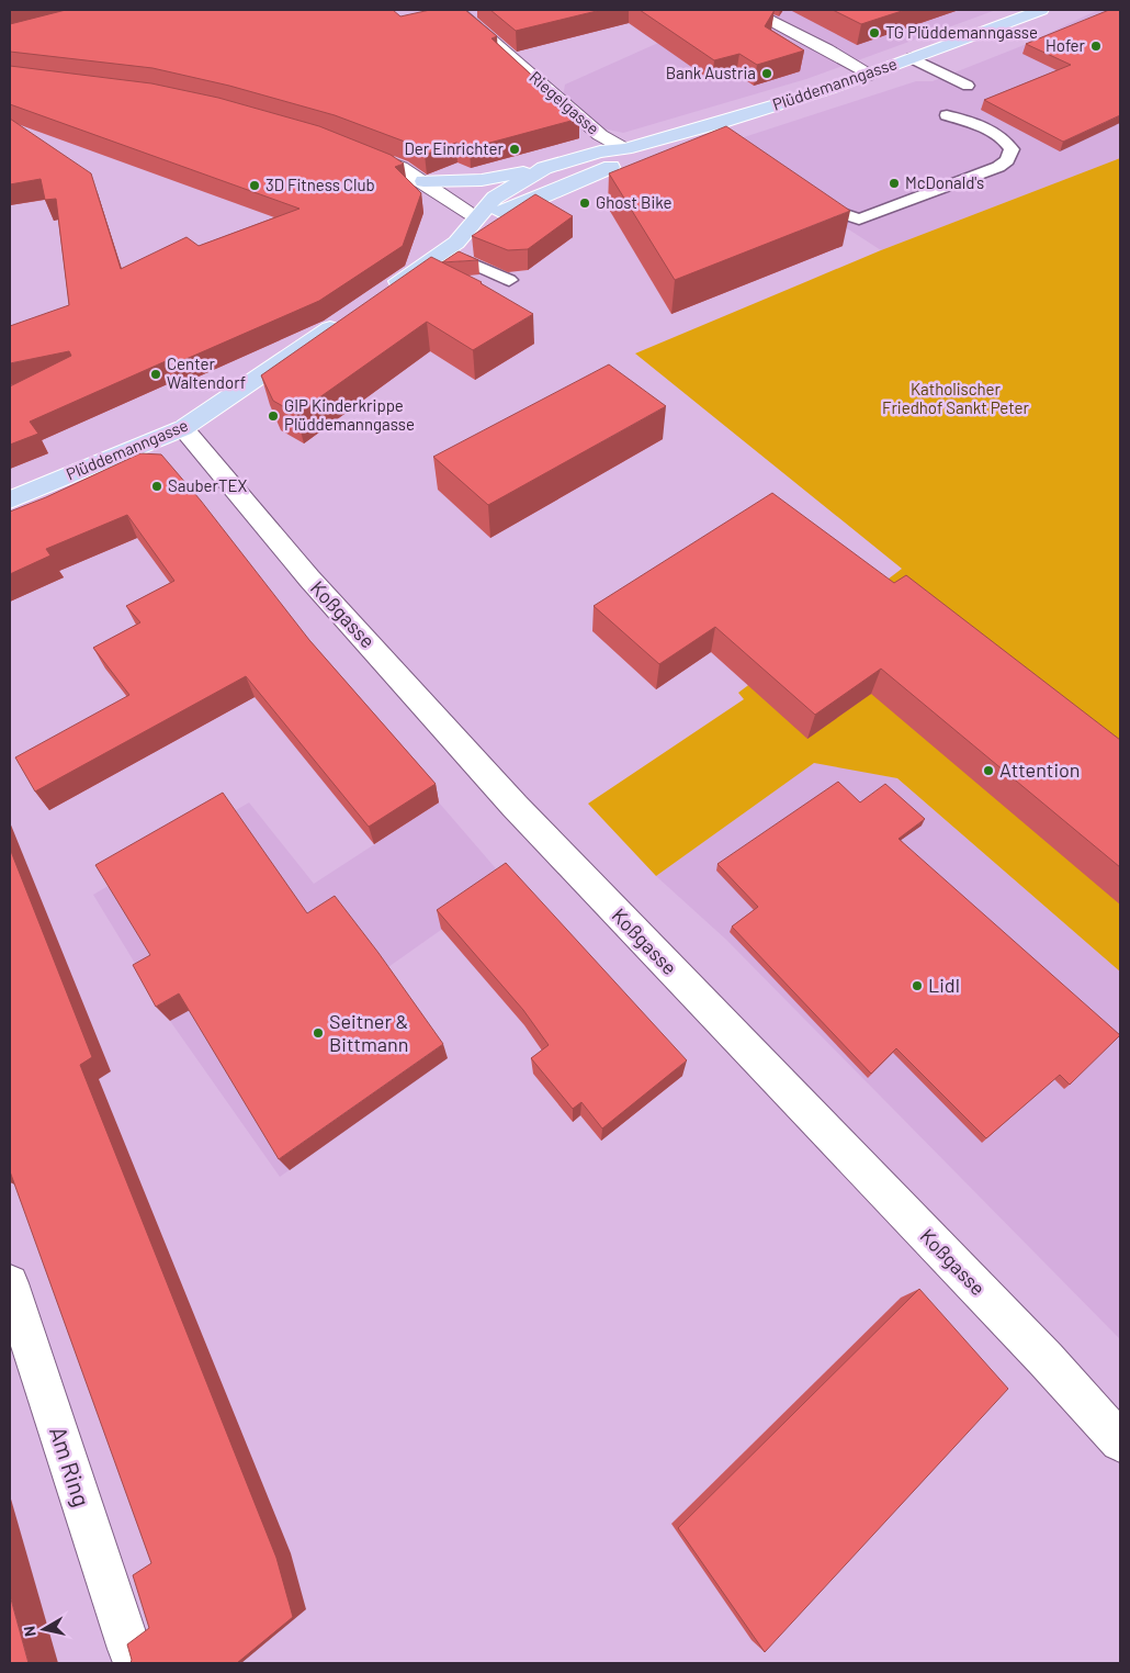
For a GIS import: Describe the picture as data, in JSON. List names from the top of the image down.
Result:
{
  "streets": {
    "main road": [
      "Plüddemanngasse",
      "Riegelgasse",
      "Koßgasse",
      "Am Ring"
    ]
  },
  "crossings": [
    ["Plüddemanngasse", "Riegelgasse"],
    ["Plüddemanngasse", "Koßgasse"]
  ],
  "parks": ["Katholischer Friedhof Sankt Peter"],
  "places": [
    "TG Plüddemanngasse",
    "Hofer",
    "Bank Austria",
    "Der Einrichter",
    "McDonald's",
    "3D Fitness Club",
    "Ghost Bike",
    "Center Waltendorf",
    "GIP Kinderkrippe Plüddemanngasse",
    "SauberTEX",
    "Attention",
    "Lidl",
    "Seitner & Bittmann"
  ],
  "north": "left"
}
